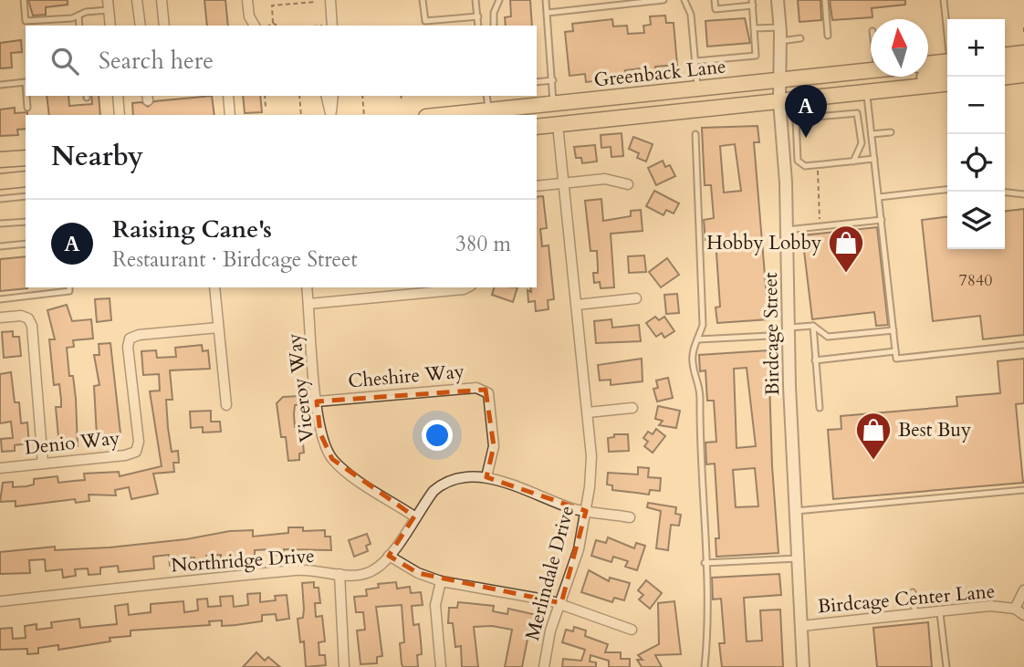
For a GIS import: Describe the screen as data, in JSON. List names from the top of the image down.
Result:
{
  "streets": {
    "main road": ["Greenback Lane"],
    "street": [
      "Birdcage Street",
      "Cheshire Way",
      "Viceroy Way",
      "Denio Way",
      "Northridge Drive",
      "Merlindale Drive",
      "Birdcage Center Lane"
    ]
  },
  "crossings": [
    ["Greenback Lane", "Birdcage Street"],
    ["Greenback Lane", "Merlindale Drive"],
    ["Birdcage Street", "Birdcage Center Lane"],
    ["Cheshire Way", "Viceroy Way"],
    ["Cheshire Way", "Northridge Drive"],
    ["Viceroy Way", "Northridge Drive"],
    ["Northridge Drive", "Merlindale Drive"]
  ],
  "places": {
    "shop": ["Hobby Lobby", "Best Buy"]
  },
  "house_numbers": ["7840"],
  "north": "top",
  "page": {
    "map_buttons": ["+", "−"],
    "search": "Search here",
    "pins": "A",
    "heading": "Nearby",
    "list": [
      {
        "mark": "A",
        "name": "Raising Cane's",
        "note": "Restaurant · Birdcage Street",
        "value": "380 m"
      }
    ]
  }
}
